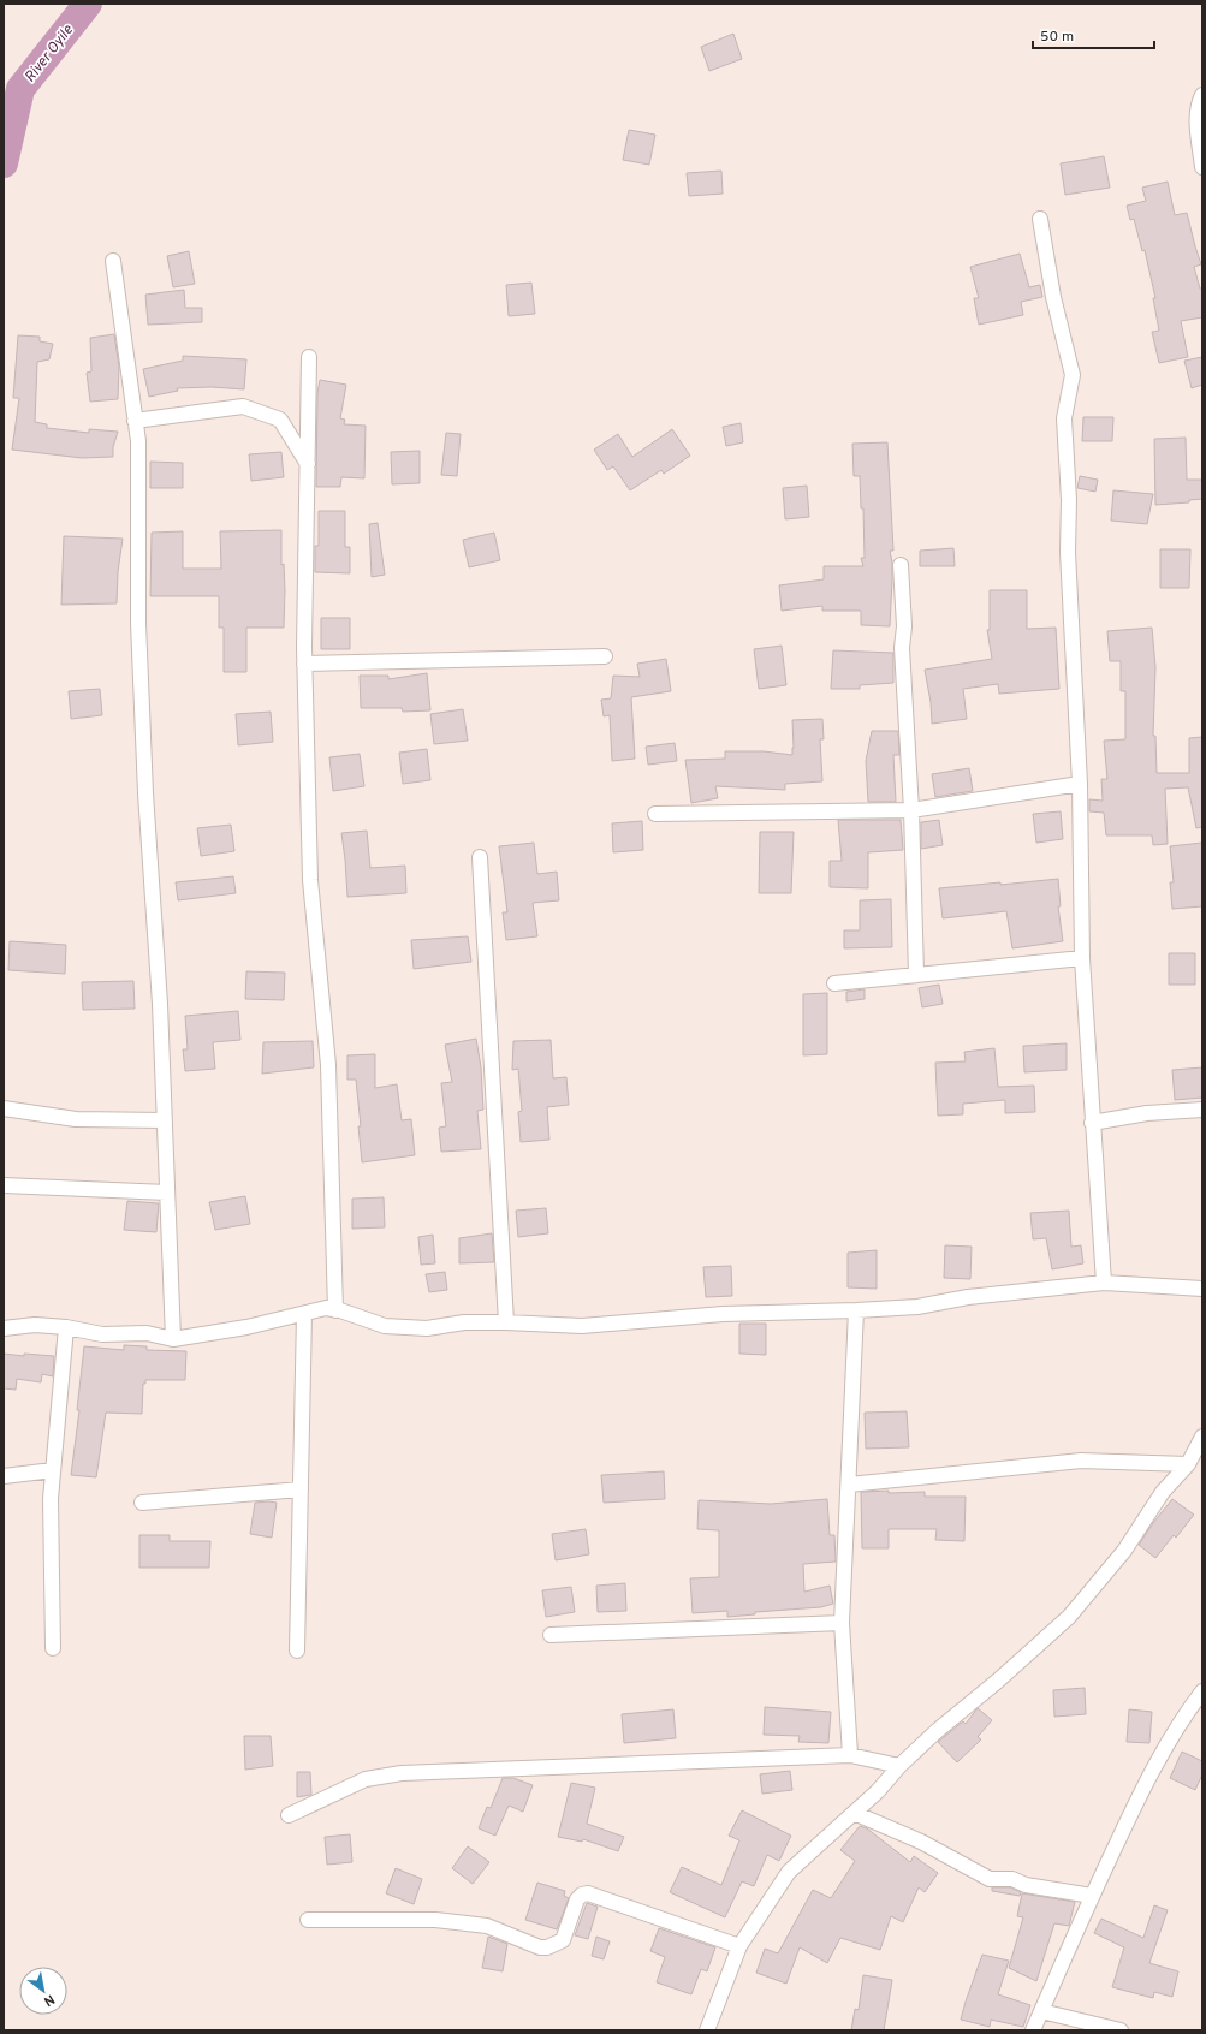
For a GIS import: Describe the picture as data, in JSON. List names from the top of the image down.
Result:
{
  "water": ["River Oyile"],
  "scale_bar": "50 m",
  "north": "bottom right"
}
